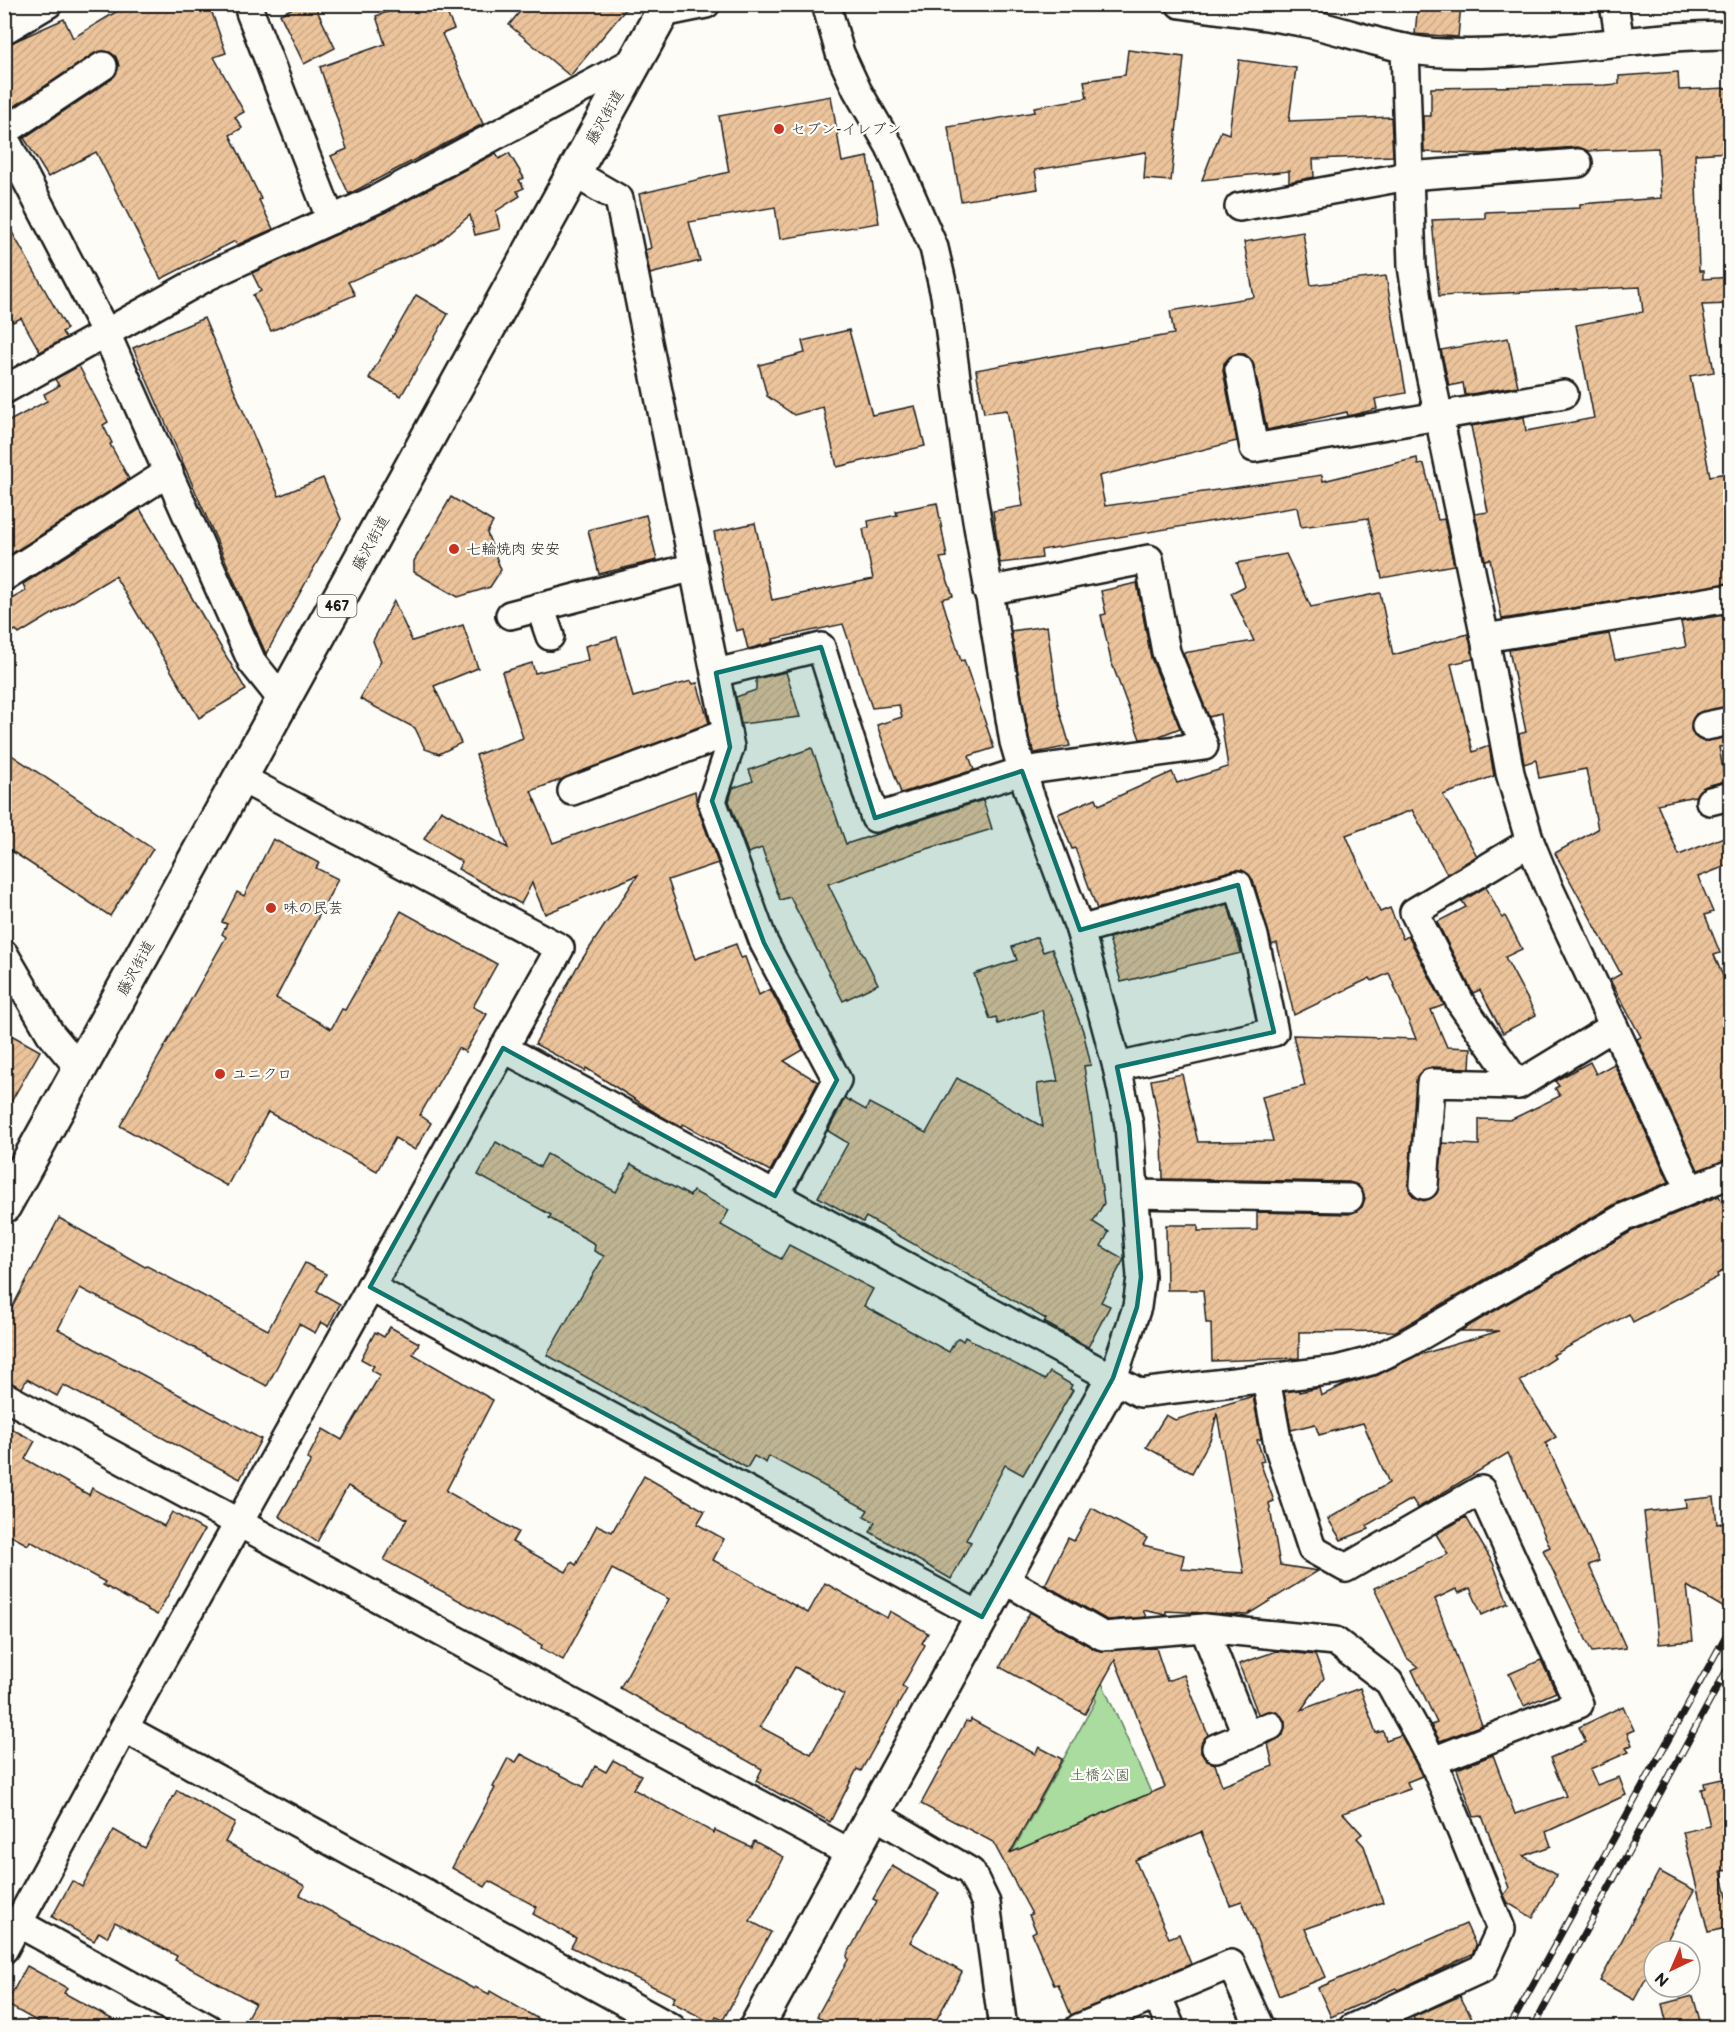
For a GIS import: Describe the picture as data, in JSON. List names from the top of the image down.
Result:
{
  "streets": {
    "main road": ["藤沢街道", "467"]
  },
  "parks": ["土橋公園"],
  "places": [
    "セブン-イレブン",
    "七輪焼肉 安安",
    "味の民芸",
    "ユニクロ"
  ],
  "north": "bottom left"
}
